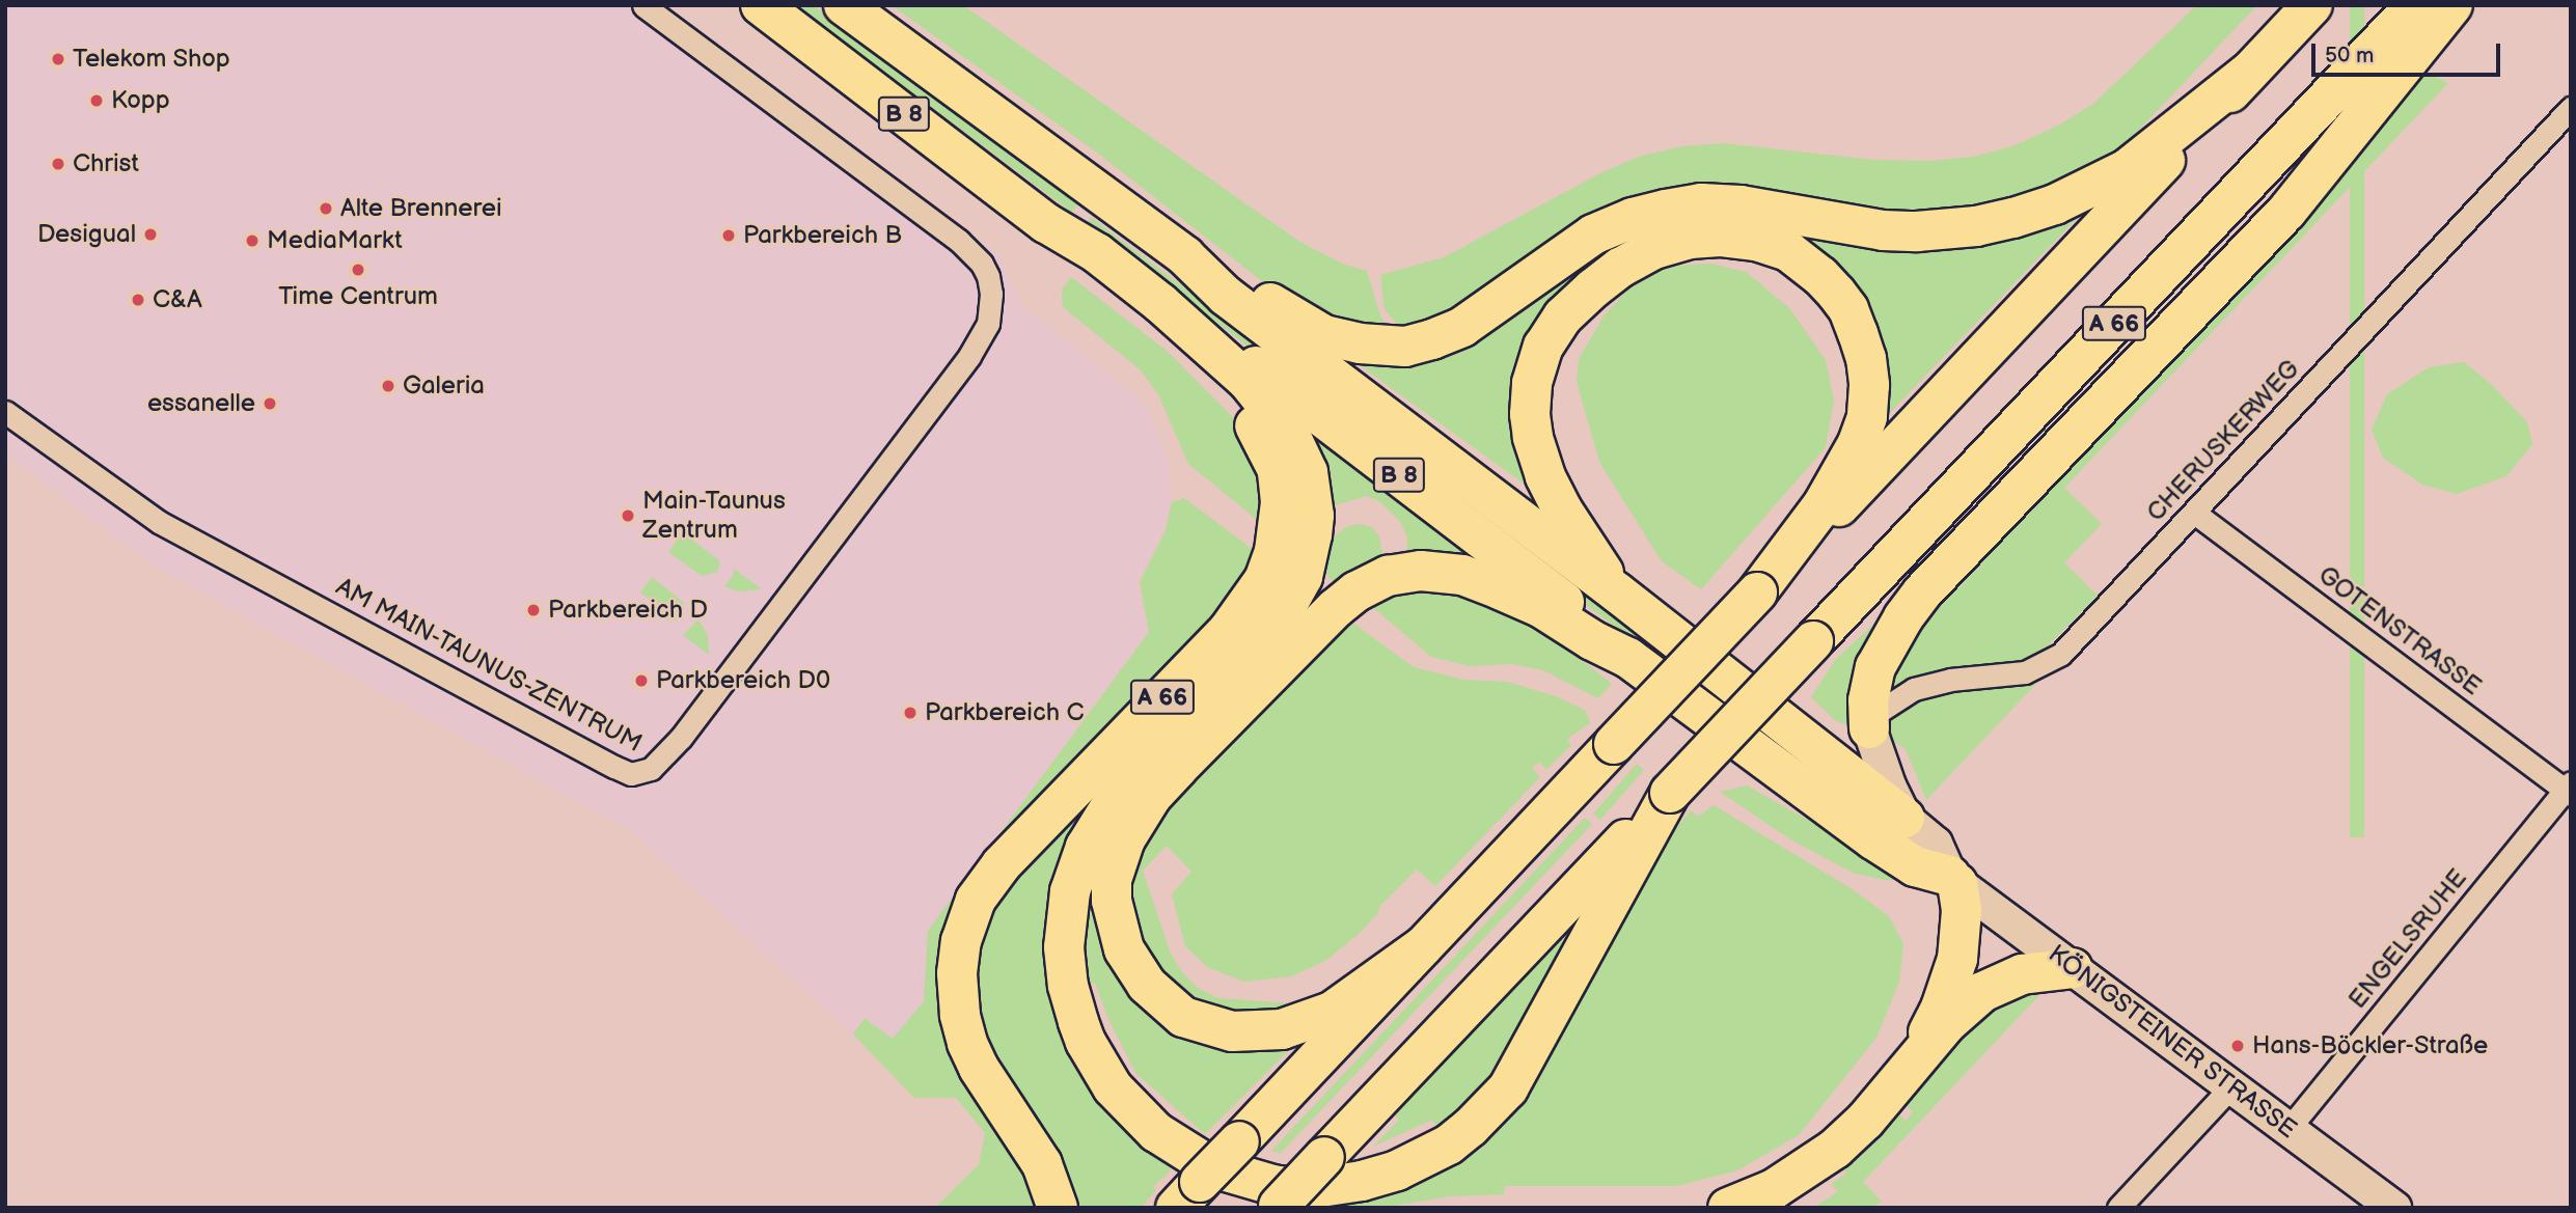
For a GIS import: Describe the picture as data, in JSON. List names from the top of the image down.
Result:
{
  "streets": {
    "highway": ["B 8", "A 66"],
    "main road": ["KÖNIGSTEINER STRASSE"],
    "street": [
      "CHERUSKERWEG",
      "GOTENSTRASSE",
      "AM MAIN-TAUNUS-ZENTRUM",
      "ENGELSRUHE"
    ]
  },
  "crossings": [
    ["B 8", "A 66"],
    ["B 8", "KÖNIGSTEINER STRASSE"],
    ["CHERUSKERWEG", "GOTENSTRASSE"],
    ["GOTENSTRASSE", "ENGELSRUHE"],
    ["ENGELSRUHE", "KÖNIGSTEINER STRASSE"]
  ],
  "places": [
    "Telekom Shop",
    "Kopp",
    "Christ",
    "Alte Brennerei",
    "Desigual",
    "Parkbereich B",
    "MediaMarkt",
    "Time Centrum",
    "C&A",
    "Galeria",
    "essanelle",
    "Main-Taunus Zentrum",
    "Parkbereich D",
    "Parkbereich D0",
    "Parkbereich C",
    "Hans-Böckler-Straße"
  ],
  "scale_bar": "50 m"
}
